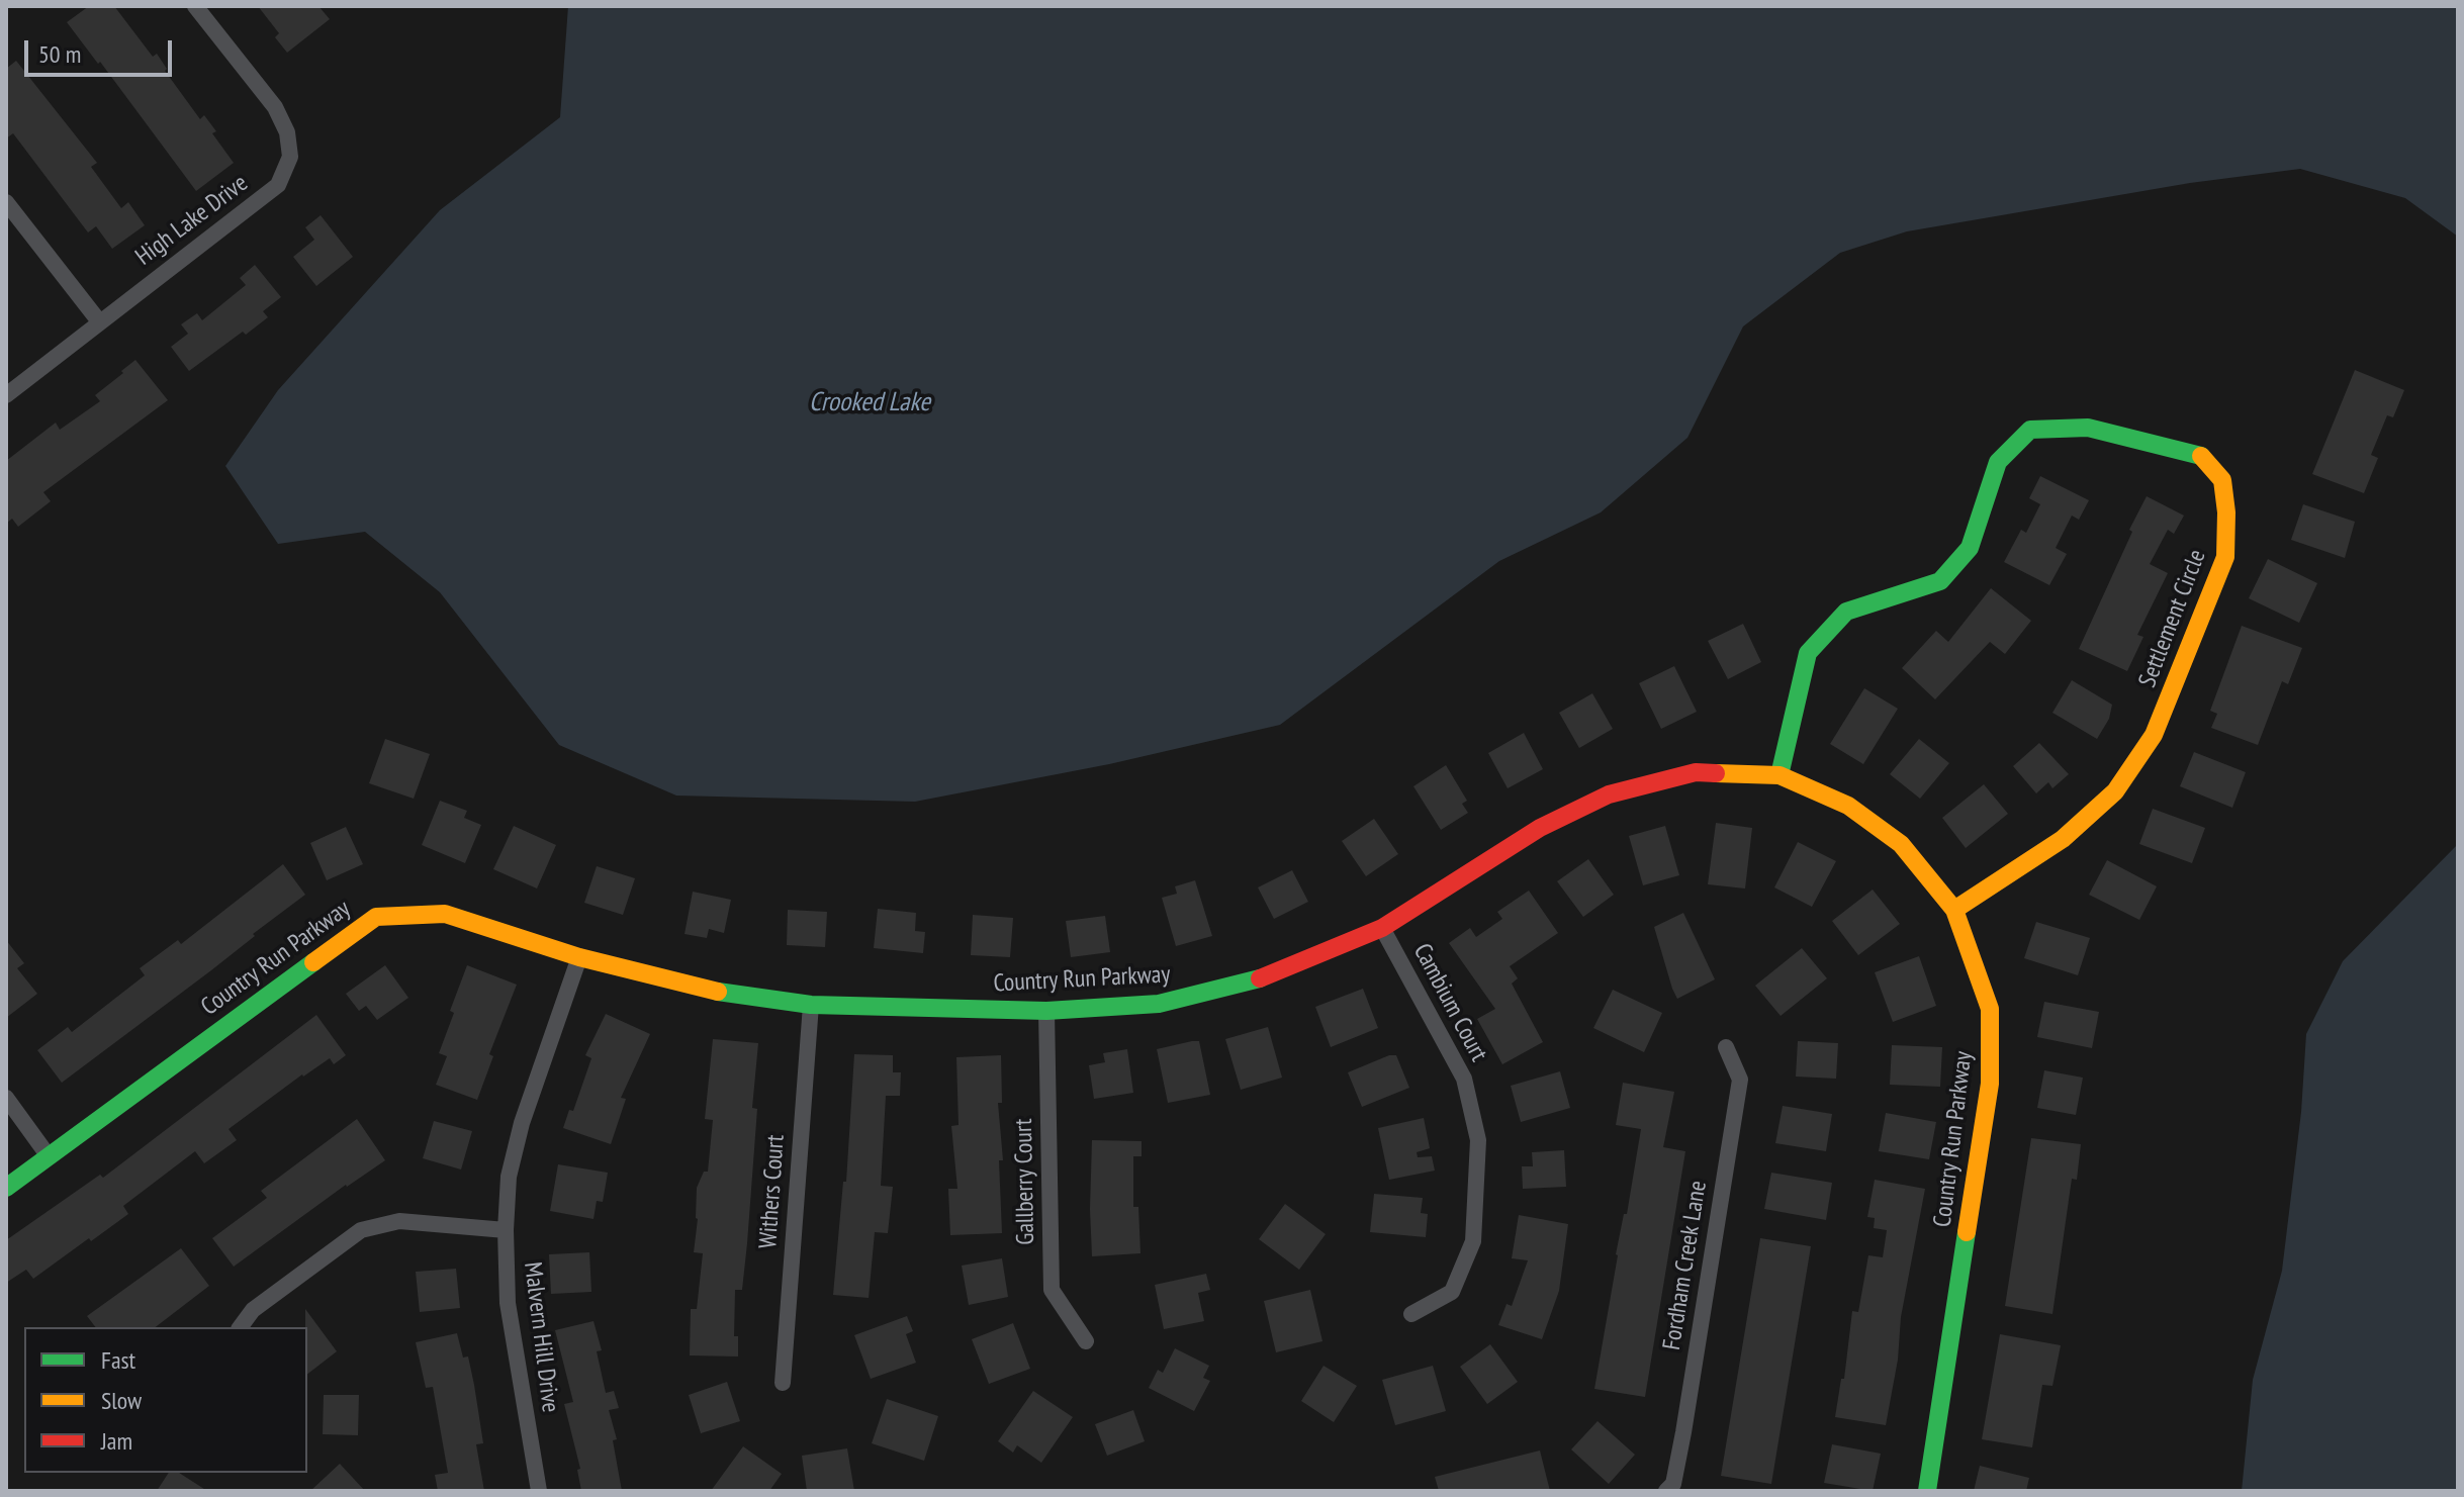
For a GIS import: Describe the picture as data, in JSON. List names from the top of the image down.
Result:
{
  "streets": {
    "street": [
      "High Lake Drive",
      "Settlement Circle",
      "Country Run Parkway",
      "Cambium Court",
      "Gallberry Court",
      "Withers Court",
      "Fordham Creek Lane",
      "Malvern Hill Drive"
    ]
  },
  "crossings": [
    ["Settlement Circle", "Country Run Parkway"],
    ["Country Run Parkway", "Cambium Court"],
    ["Country Run Parkway", "Gallberry Court"],
    ["Country Run Parkway", "Withers Court"],
    ["Country Run Parkway", "Malvern Hill Drive"]
  ],
  "water": ["Crooked Lake"],
  "legend": ["Fast", "Slow", "Jam"],
  "scale_bar": "50 m"
}
